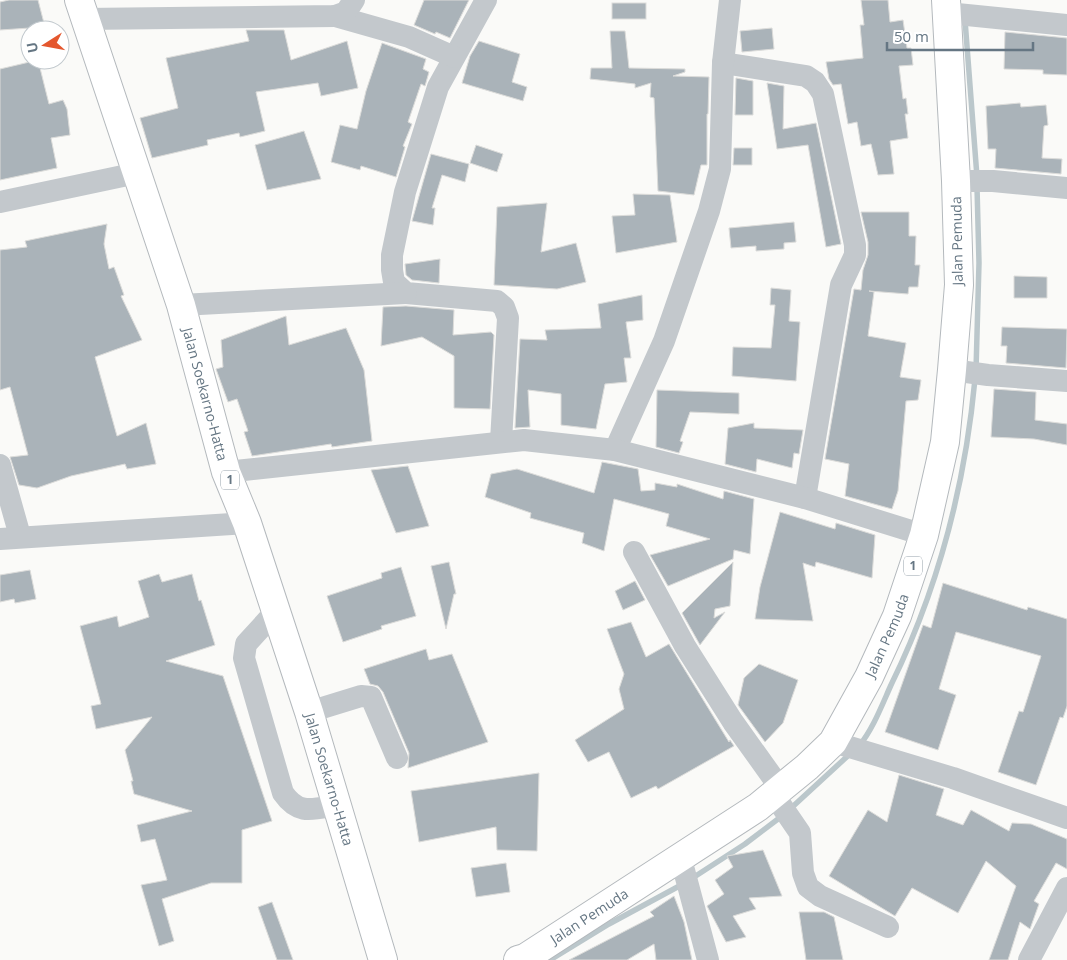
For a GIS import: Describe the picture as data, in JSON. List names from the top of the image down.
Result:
{
  "streets": {
    "highway": ["Jalan Pemuda", "Jalan Soekarno-Hatta", "1"]
  },
  "scale_bar": "50 m",
  "north": "left"
}
